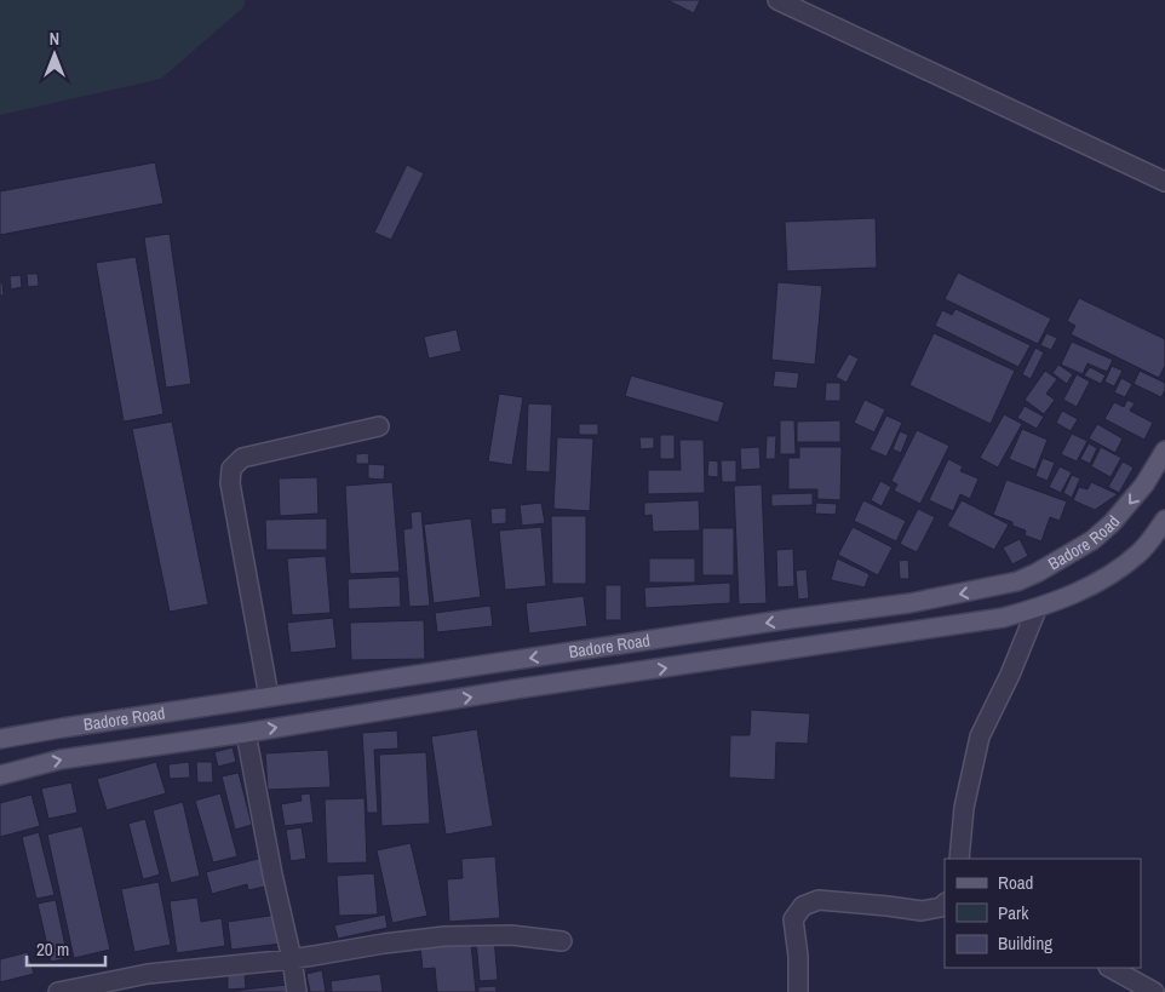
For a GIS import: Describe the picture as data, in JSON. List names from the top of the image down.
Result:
{
  "streets": {
    "main road": ["Badore Road"]
  },
  "legend": ["Road", "Park", "Building"],
  "scale_bar": "20 m",
  "north": "top"
}
